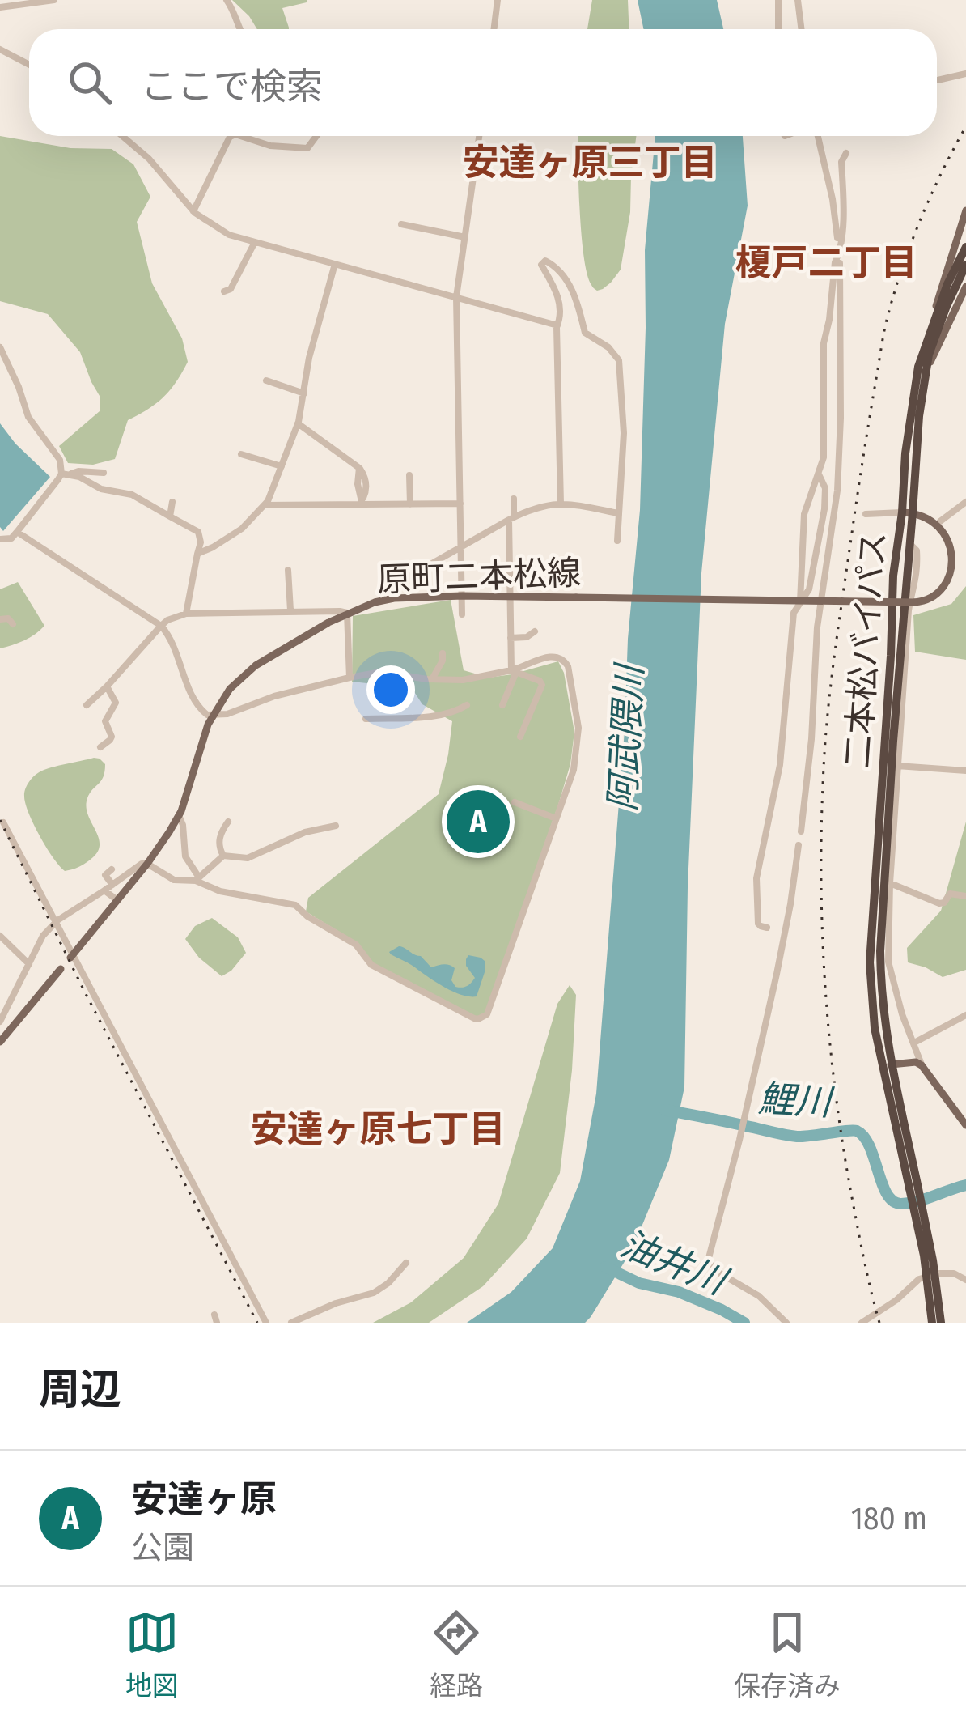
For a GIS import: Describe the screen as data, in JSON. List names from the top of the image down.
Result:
{
  "streets": {
    "highway": ["二本松バイパス"],
    "main road": ["原町二本松線"]
  },
  "districts": ["安達ヶ原三丁目", "榎戸二丁目", "安達ヶ原七丁目"],
  "water": ["阿武隈川", "鯉川", "油井川"],
  "page": {
    "search": "ここで検索",
    "pins": "A",
    "heading": "周辺",
    "list": [
      {
        "mark": "A",
        "name": "安達ヶ原",
        "note": "公園",
        "value": "180 m"
      }
    ],
    "nav": ["地図", "経路", "保存済み"]
  }
}
